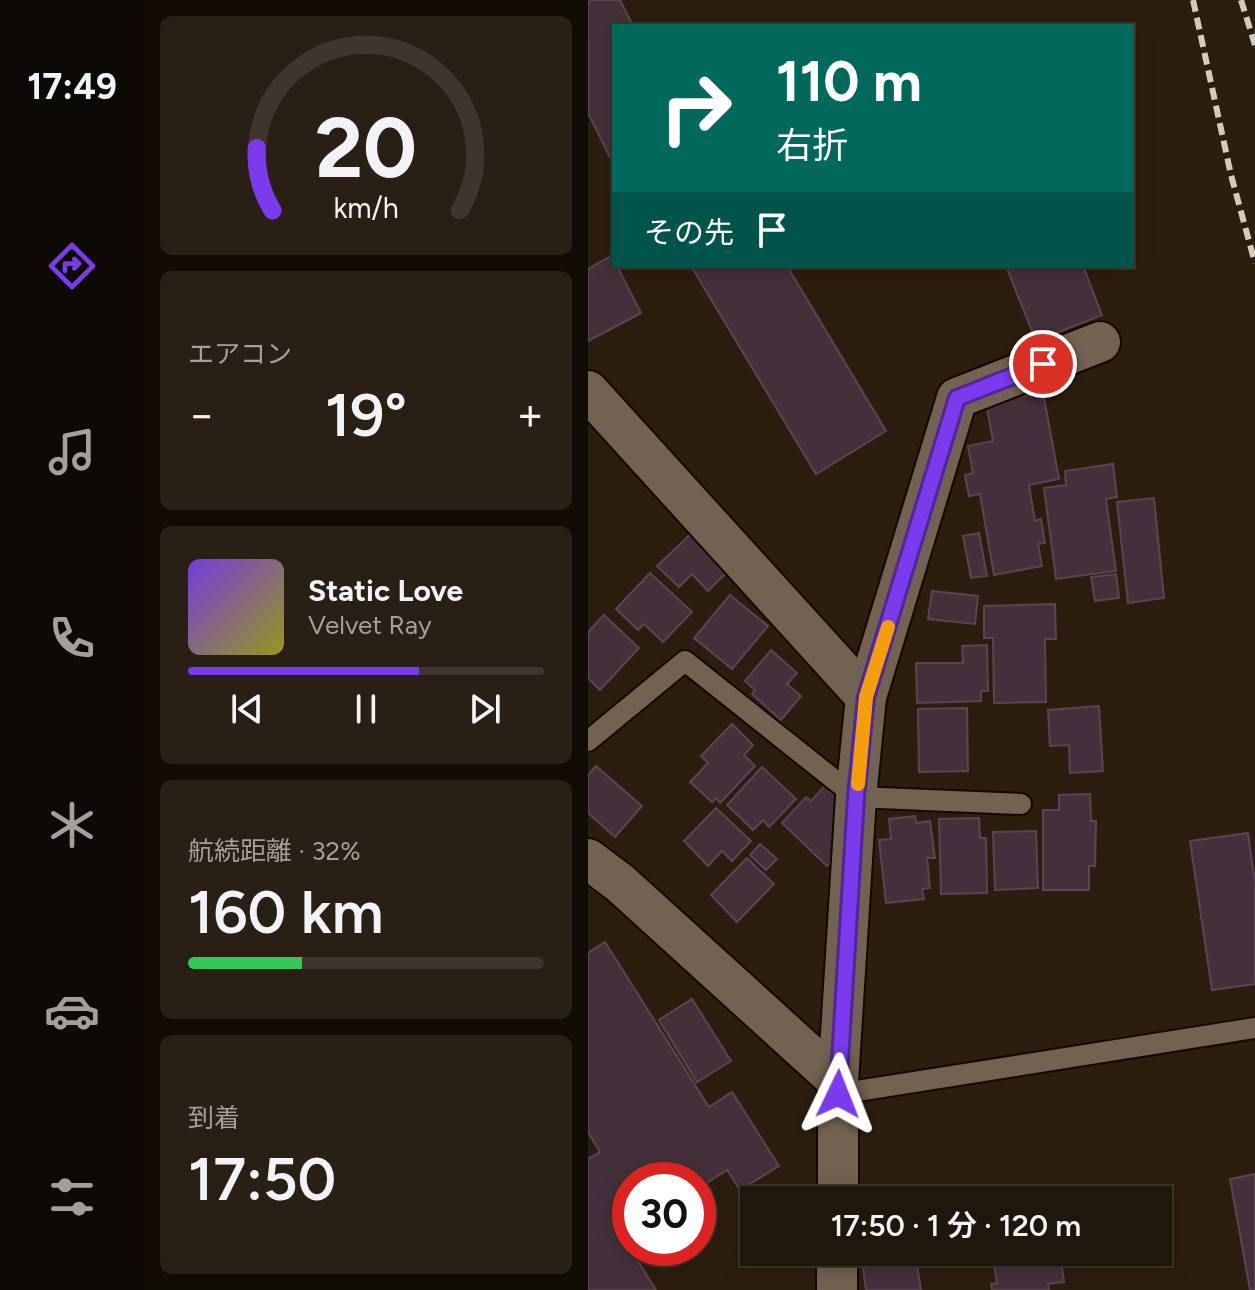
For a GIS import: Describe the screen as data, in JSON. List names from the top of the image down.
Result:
{
  "page": {
    "tabs": "17:49",
    "turn": ["110 m", "右折"],
    "then": "その先",
    "tile": [
      "エアコン",
      ["航続距離 · 32%", "160 km"],
      ["到着", "17:50"]
    ],
    "heat": ["−", "19°", "+"],
    "song": ["Static Love", "Velvet Ray"],
    "limit": "30",
    "trip": "17:50 · 1 分 · 120 m",
    "gauge": ["20", "km/h"]
  }
}
